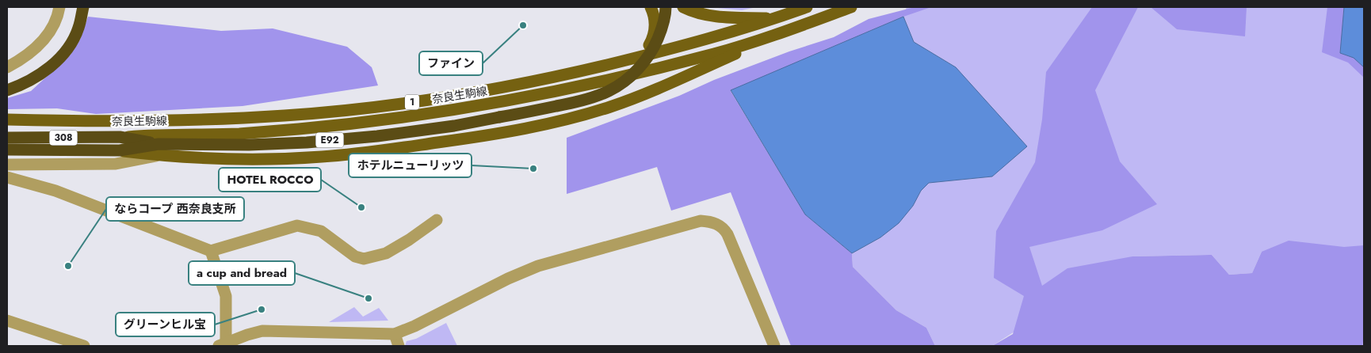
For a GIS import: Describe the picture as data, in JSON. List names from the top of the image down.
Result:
{
  "streets": {
    "highway": ["308", "E92"],
    "main road": ["奈良生駒線", "1"]
  },
  "crossings": [
    ["奈良生駒線", "308"],
    ["奈良生駒線", "E92"],
    ["308", "E92"]
  ],
  "places": [
    "ファイン",
    "ホテルニューリッツ",
    "HOTEL ROCCO",
    "ならコープ 西奈良支所",
    "a cup and bread",
    "グリーンヒル宝"
  ]
}
